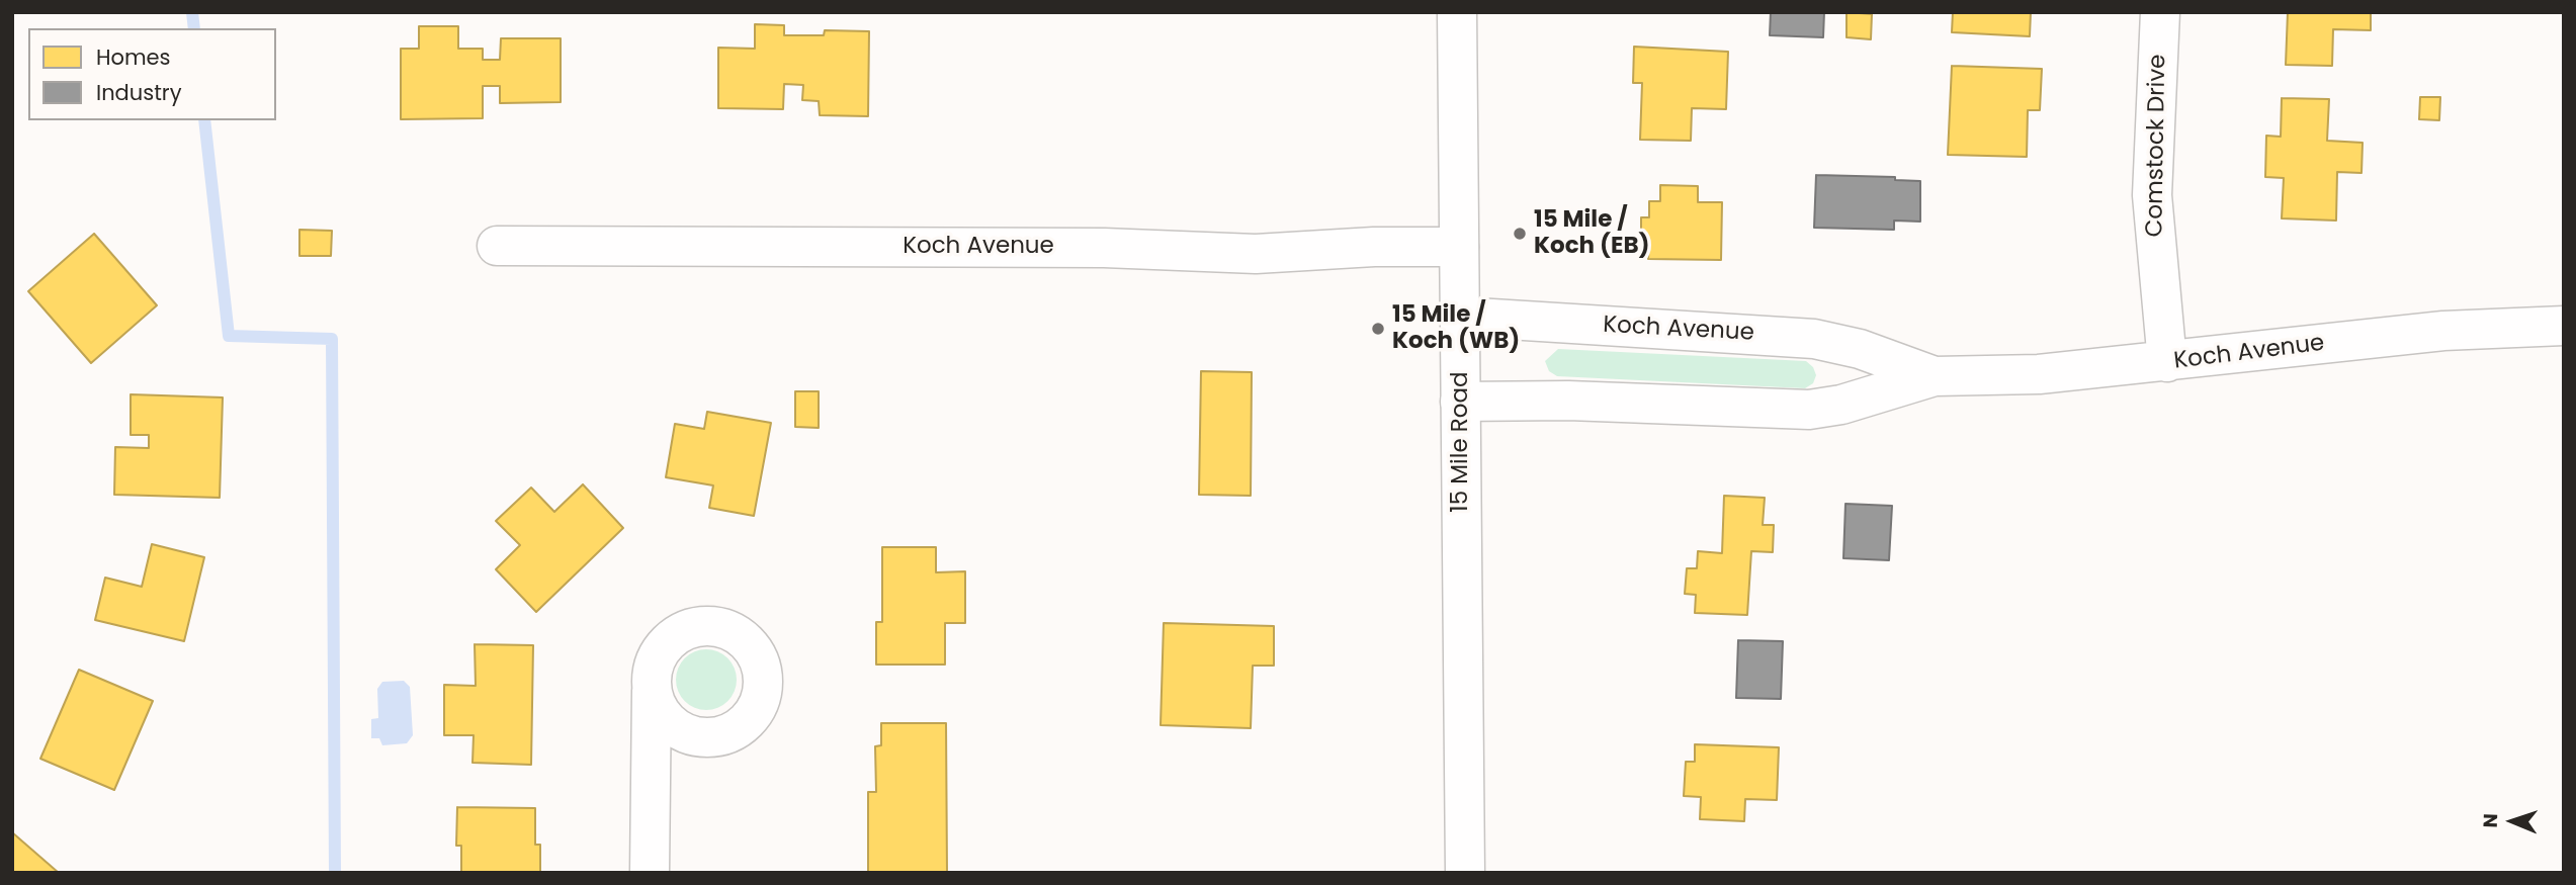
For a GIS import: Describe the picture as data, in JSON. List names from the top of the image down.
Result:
{
  "streets": {
    "street": ["Comstock Drive", "Koch Avenue", "15 Mile Road"]
  },
  "crossings": [
    ["Comstock Drive", "Koch Avenue"],
    ["Koch Avenue", "15 Mile Road"]
  ],
  "places": ["15 Mile / Koch (EB)", "15 Mile / Koch (WB)"],
  "legend": ["Homes", "Industry"],
  "north": "left"
}
